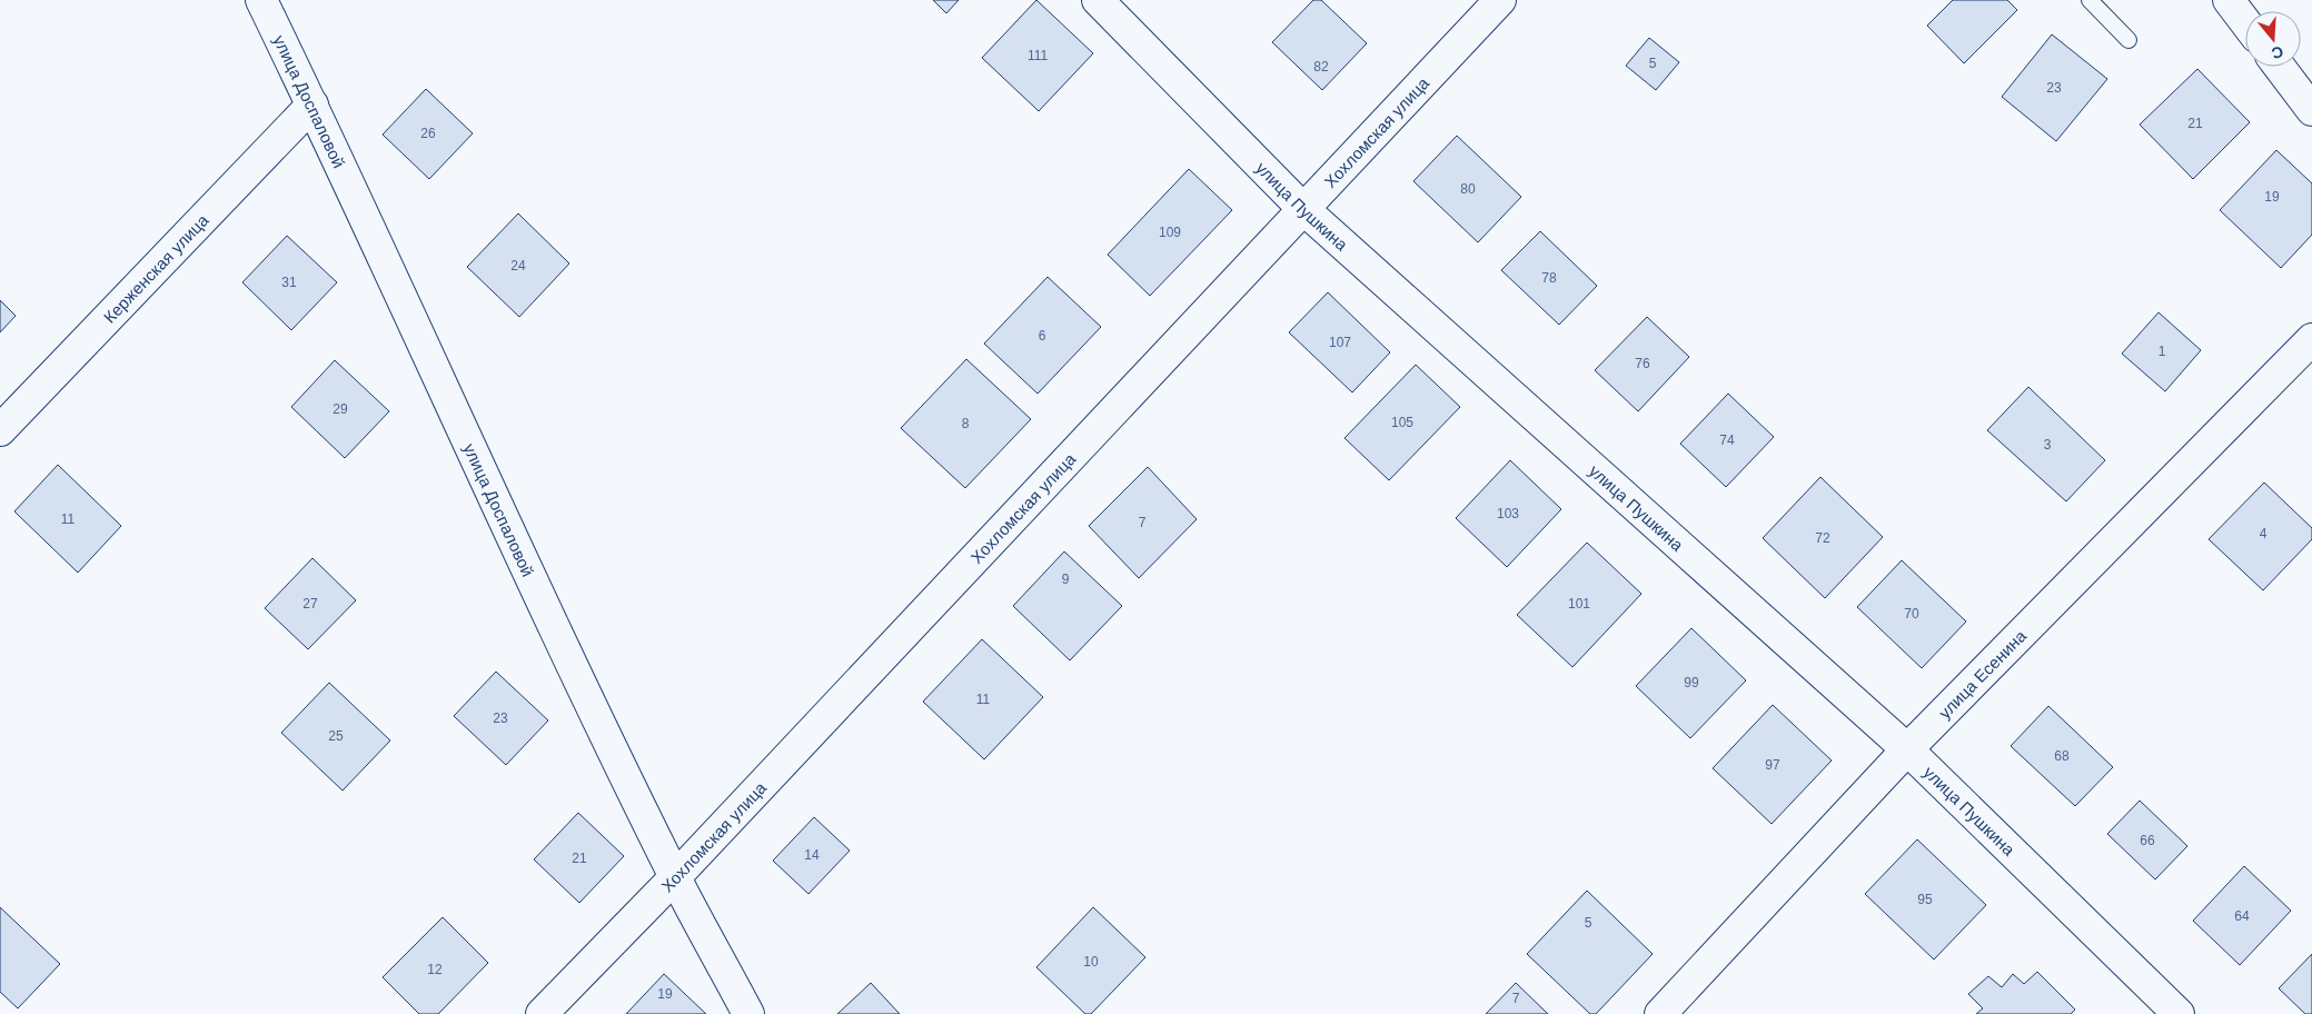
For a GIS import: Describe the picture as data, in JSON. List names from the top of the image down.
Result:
{
  "streets": {
    "street": [
      "улица Доспаловой",
      "Хохломская улица",
      "улица Пушкина",
      "Керженская улица",
      "улица Есенина"
    ]
  },
  "crossings": [
    ["улица Доспаловой", "Хохломская улица"],
    ["улица Доспаловой", "Керженская улица"],
    ["Хохломская улица", "улица Пушкина"],
    ["улица Пушкина", "улица Есенина"]
  ],
  "house_numbers": [
    "111",
    "5",
    "82",
    "23",
    "21",
    "26",
    "80",
    "19",
    "109",
    "24",
    "78",
    "31",
    "6",
    "107",
    "1",
    "76",
    "29",
    "105",
    "8",
    "74",
    "3",
    "103",
    "11",
    "7",
    "4",
    "72",
    "9",
    "27",
    "101",
    "70",
    "99",
    "11",
    "23",
    "25",
    "68",
    "97",
    "66",
    "14",
    "21",
    "95",
    "64",
    "5",
    "10",
    "12",
    "19",
    "7"
  ],
  "north": "bottom"
}
